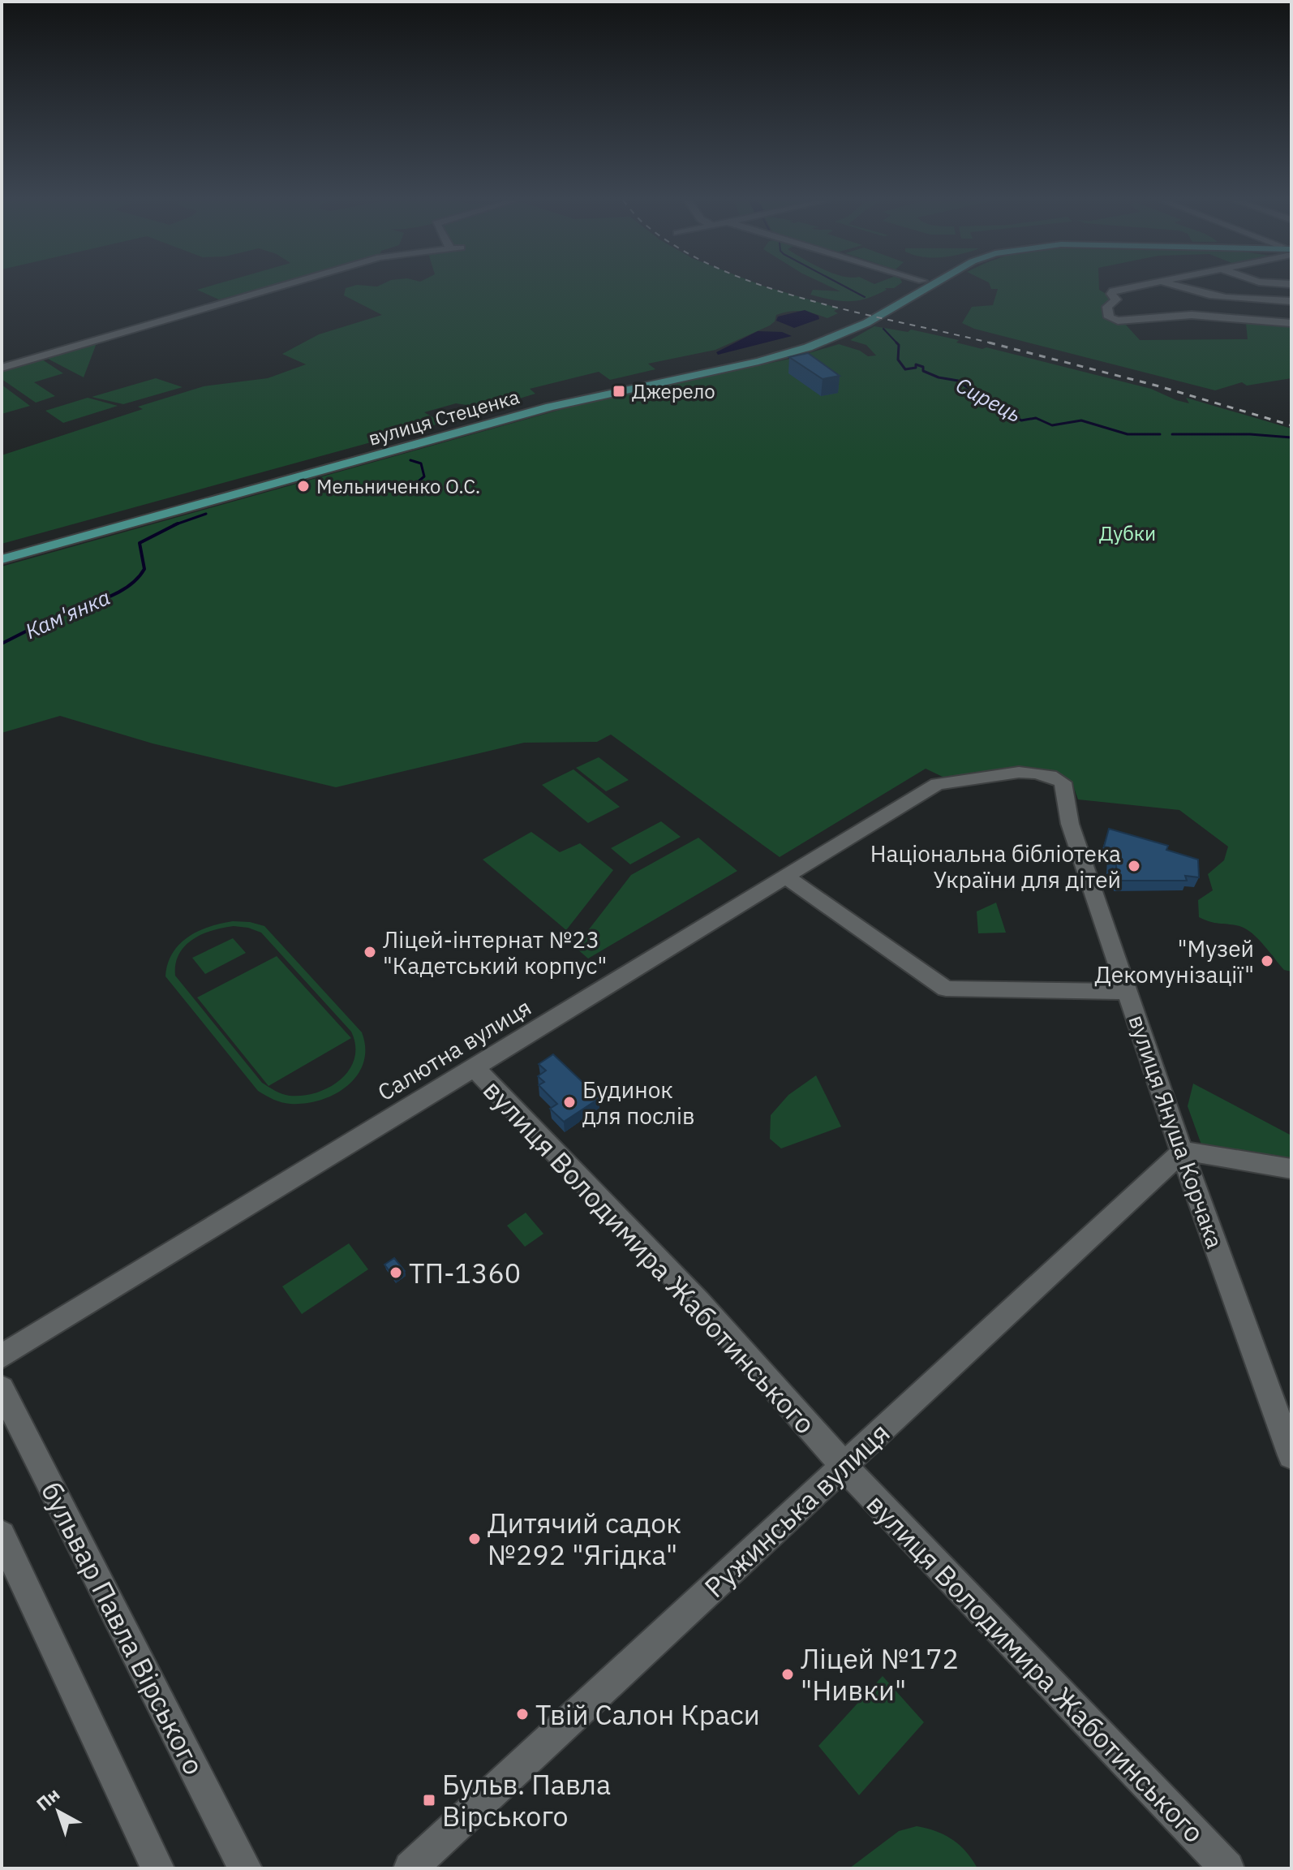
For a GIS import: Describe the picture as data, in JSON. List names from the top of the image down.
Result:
{
  "streets": {
    "main road": ["вулиця Стеценка"],
    "street": [
      "Салютна вулиця",
      "вулиця Януша Корчака",
      "вулиця Володимира Жаботинського",
      "Ружинська вулиця",
      "бульвар Павла Вірського"
    ]
  },
  "crossings": [
    ["Салютна вулиця", "вулиця Януша Корчака"],
    ["Салютна вулиця", "вулиця Володимира Жаботинського"],
    ["вулиця Януша Корчака", "Ружинська вулиця"],
    ["вулиця Володимира Жаботинського", "Ружинська вулиця"]
  ],
  "water": ["Сирець", "Кам'янка"],
  "parks": ["Дубки"],
  "places": {
    "transit": ["Джерело", "Бульв. Павла Вірського"],
    "other": [
      "Мельниченко О.С.",
      "Національна бібліотека України для дітей",
      "Ліцей-інтернат №23 \"Кадетський корпус\"",
      "\"Музей Декомунізації\"",
      "Будинок для послів",
      "ТП-1360",
      "Дитячий садок №292 \"Ягідка\"",
      "Ліцей №172 \"Нивки\"",
      "Твій Салон Краси"
    ]
  },
  "north": "top left"
}
